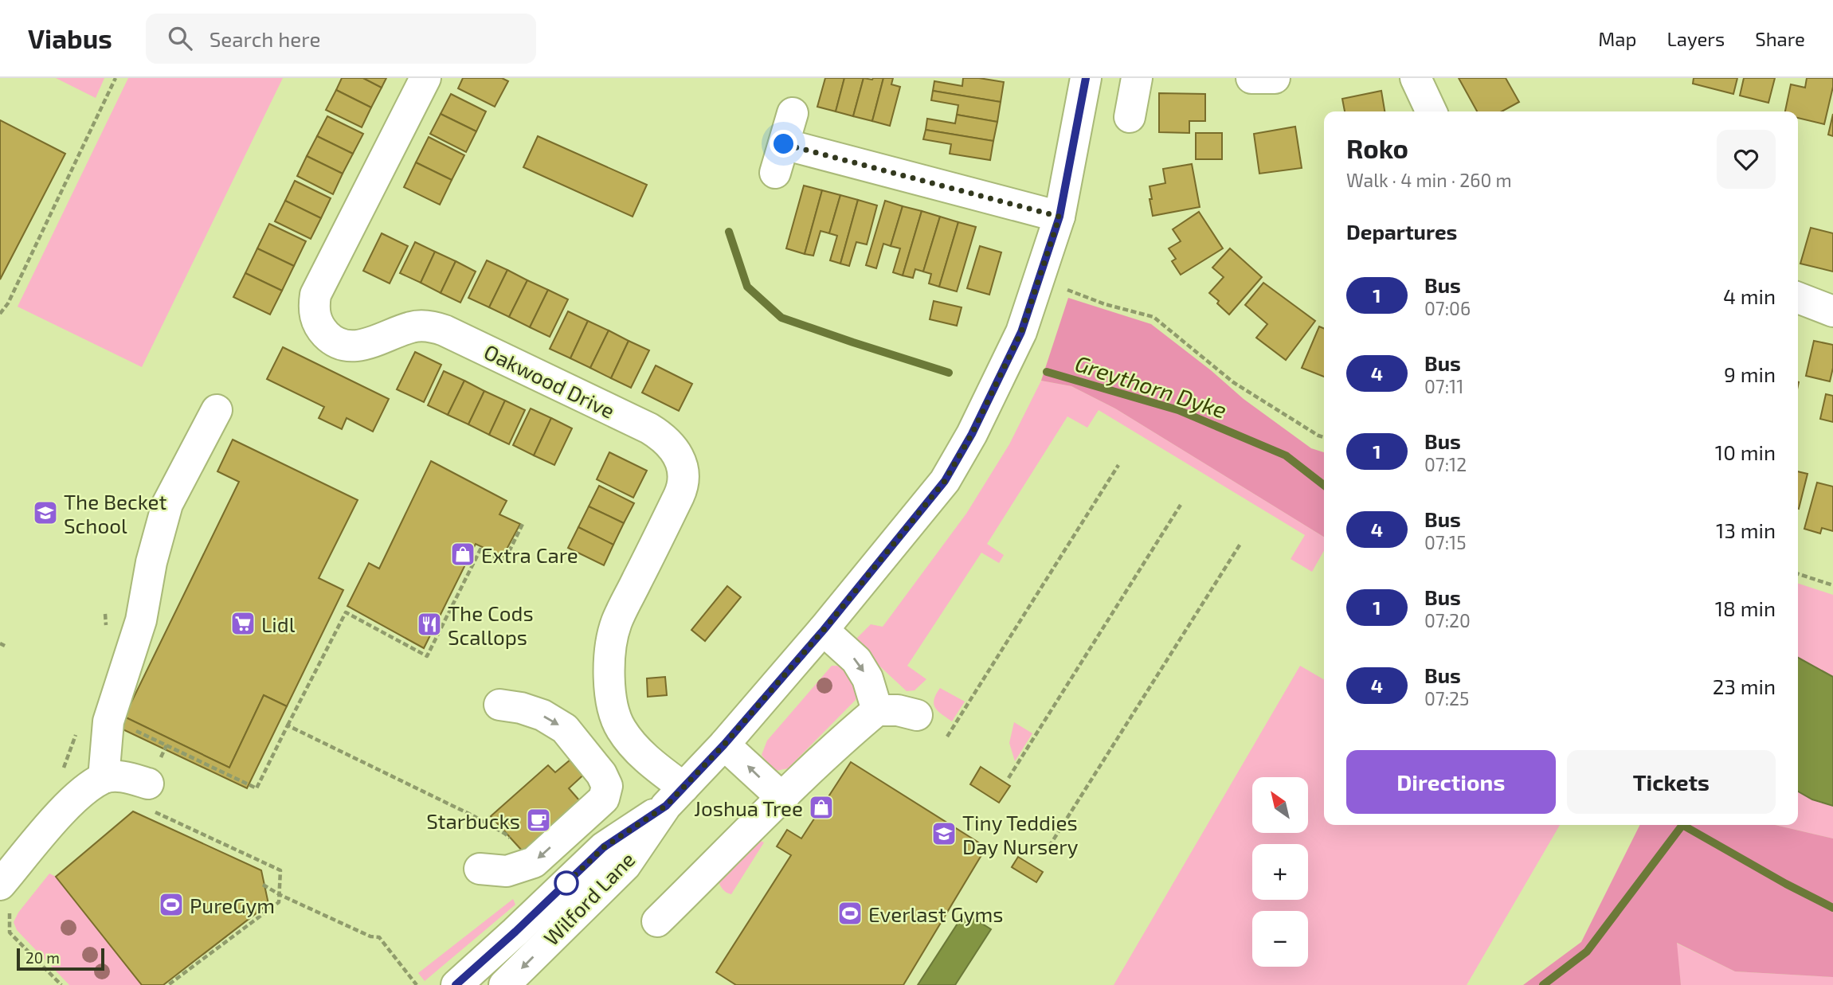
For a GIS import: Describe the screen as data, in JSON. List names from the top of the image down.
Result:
{
  "streets": {
    "street": ["Oakwood Drive", "Wilford Lane"]
  },
  "crossings": [
    ["Oakwood Drive", "Wilford Lane"]
  ],
  "water": ["Greythorn Dyke"],
  "places": {
    "school or university": ["The Becket School", "Tiny Teddies Day Nursery"],
    "shop": ["Extra Care", "Joshua Tree"],
    "supermarket": ["Lidl"],
    "restaurant": ["The Cods Scallops"],
    "cafe": ["Starbucks"],
    "sports": ["PureGym", "Everlast Gyms"]
  },
  "lines": ["bus line 1"],
  "scale_bar": "20 m",
  "north": "top left",
  "page": {
    "header": "Viabus",
    "search": "Search here",
    "nav": ["Map", "Layers", "Share"],
    "heading": [
      ["Roko", "Walk · 4 min · 260 m"],
      "Departures"
    ],
    "list": [
      {
        "mark": "1",
        "name": "Bus",
        "note": "07:06",
        "value": "4 min"
      },
      {
        "mark": "4",
        "name": "Bus",
        "note": "07:11",
        "value": "9 min"
      },
      {
        "mark": "1",
        "name": "Bus",
        "note": "07:12",
        "value": "10 min"
      },
      {
        "mark": "4",
        "name": "Bus",
        "note": "07:15",
        "value": "13 min"
      },
      {
        "mark": "1",
        "name": "Bus",
        "note": "07:20",
        "value": "18 min"
      },
      {
        "mark": "4",
        "name": "Bus",
        "note": "07:25",
        "value": "23 min"
      }
    ],
    "buttons": ["Directions", "Tickets"],
    "map_buttons": ["+", "−"],
    "scale": "20 m"
  }
}
